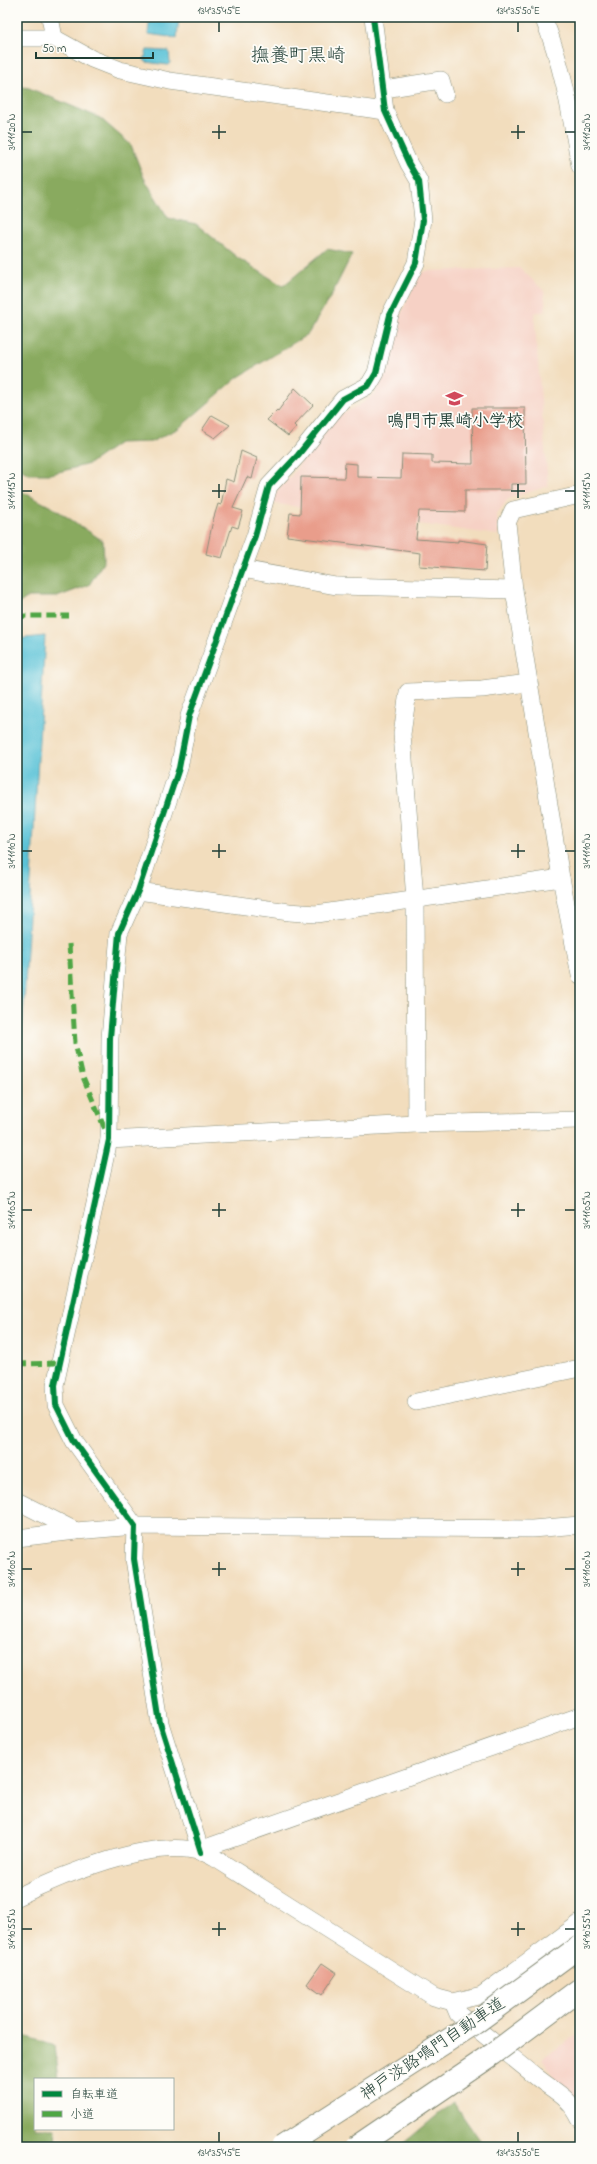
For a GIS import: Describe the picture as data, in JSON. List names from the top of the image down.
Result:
{
  "streets": {
    "highway": ["神戸淡路鳴門自動車道"]
  },
  "districts": ["撫養町黒崎"],
  "places": {
    "school or university": ["鳴門市黒崎小学校"]
  },
  "legend": ["自転車道", "小道"],
  "scale_bar": "50 m",
  "coordinates": [
    "134°35'45\"E",
    "134°35'50\"E",
    "34°11'20\"N",
    "34°11'15\"N",
    "34°11'10\"N",
    "34°11'05\"N",
    "34°11'00\"N",
    "34°10'55\"N"
  ]
}
